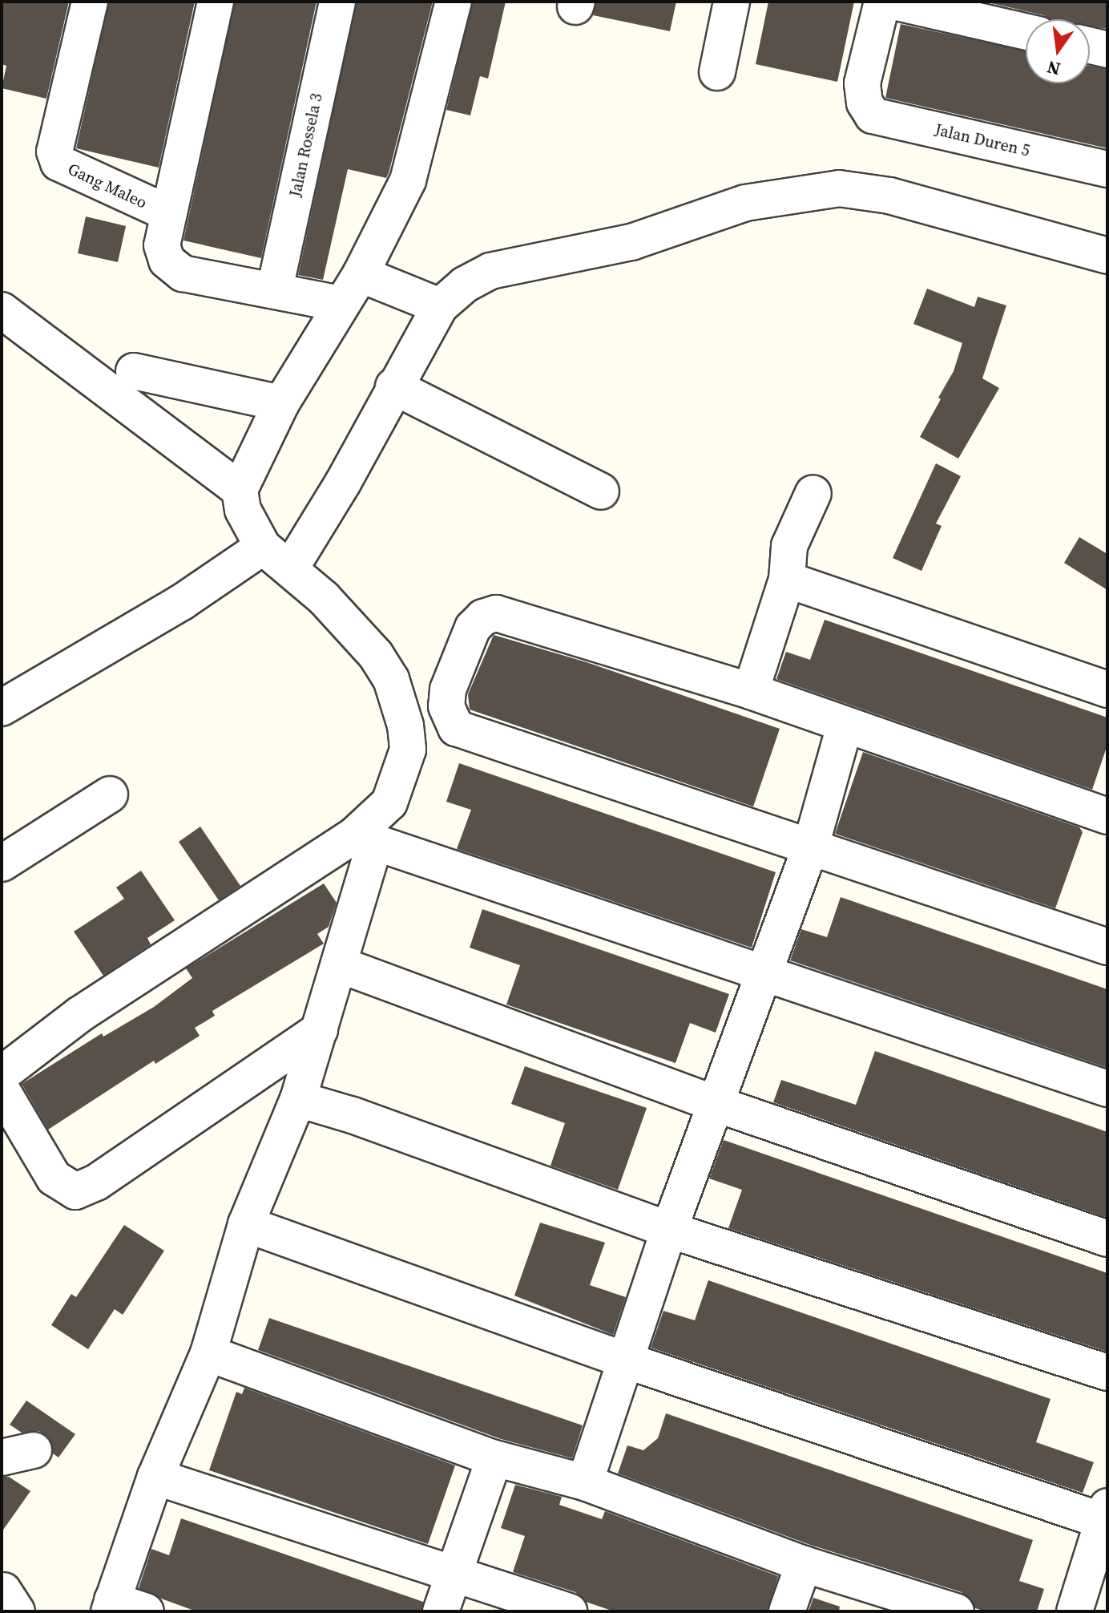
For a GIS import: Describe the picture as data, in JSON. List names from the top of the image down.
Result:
{
  "streets": {
    "street": ["Jalan Duren 5", "Jalan Rossela 3", "Gang Maleo"]
  },
  "north": "bottom"
}
